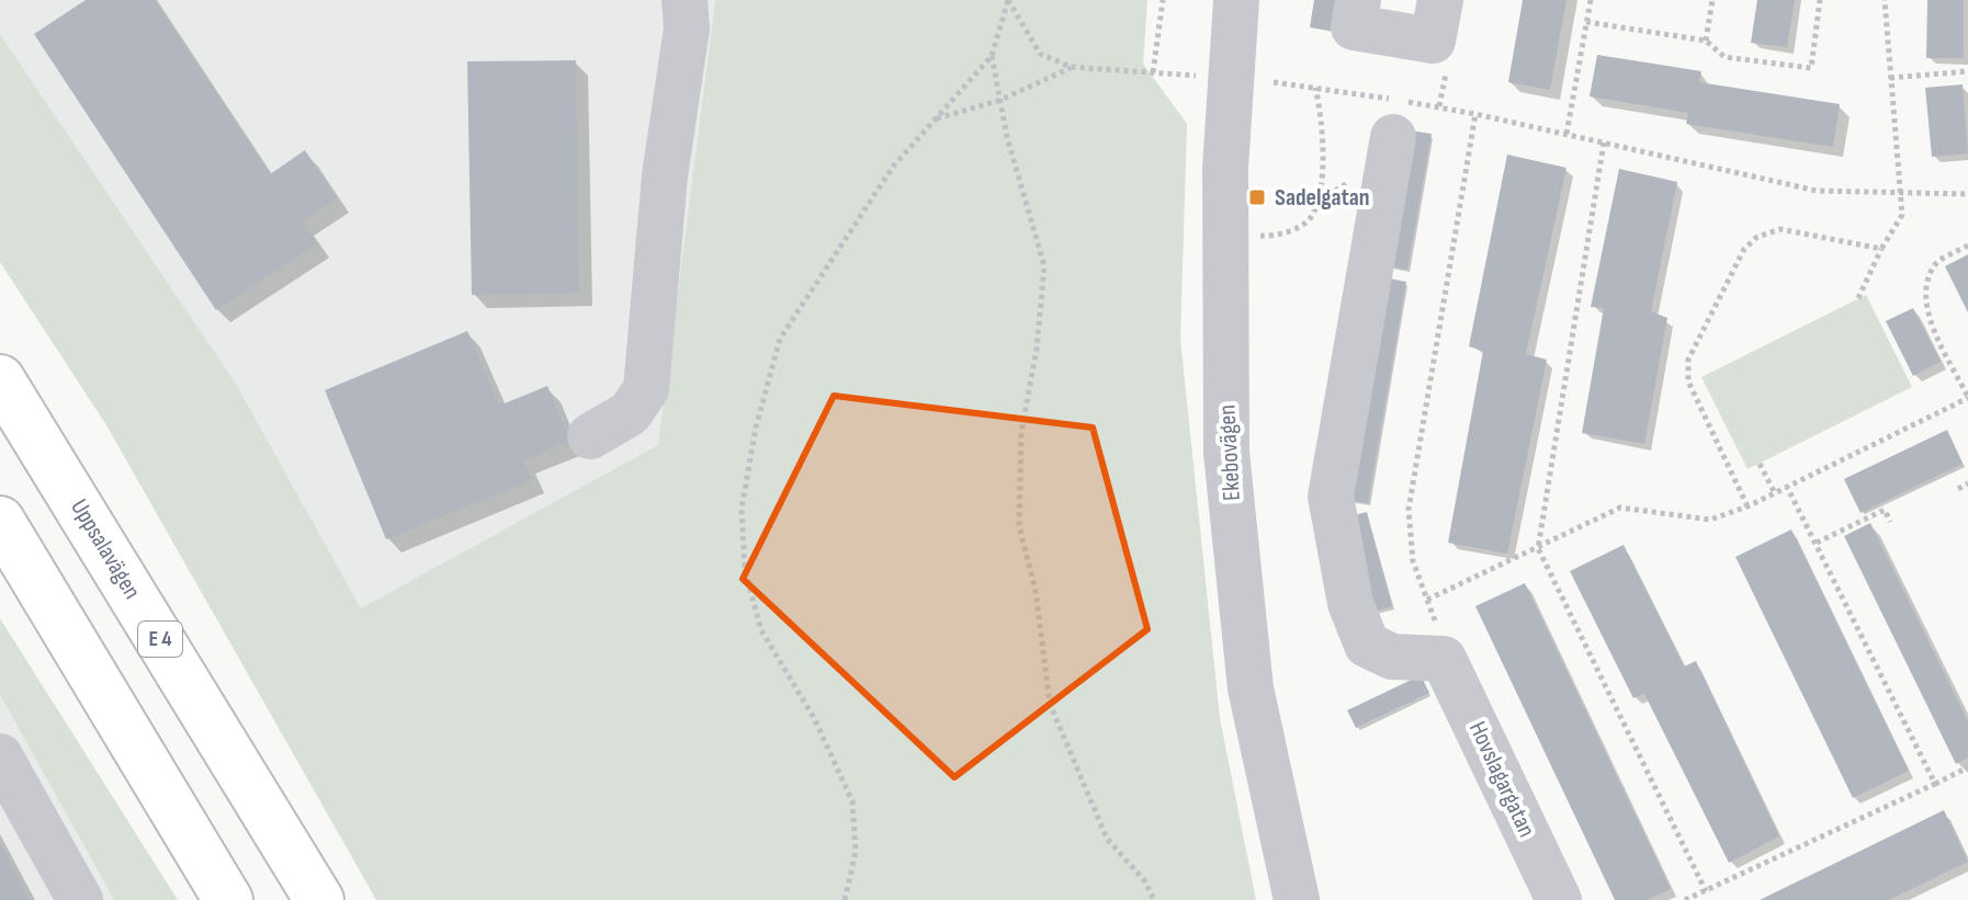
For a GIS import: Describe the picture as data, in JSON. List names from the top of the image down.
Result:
{
  "streets": {
    "highway": ["Uppsalavägen", "E 4"],
    "street": ["Ekebovägen", "Hovslagargatan"]
  },
  "places": {
    "transit": ["Sadelgatan"]
  }
}
